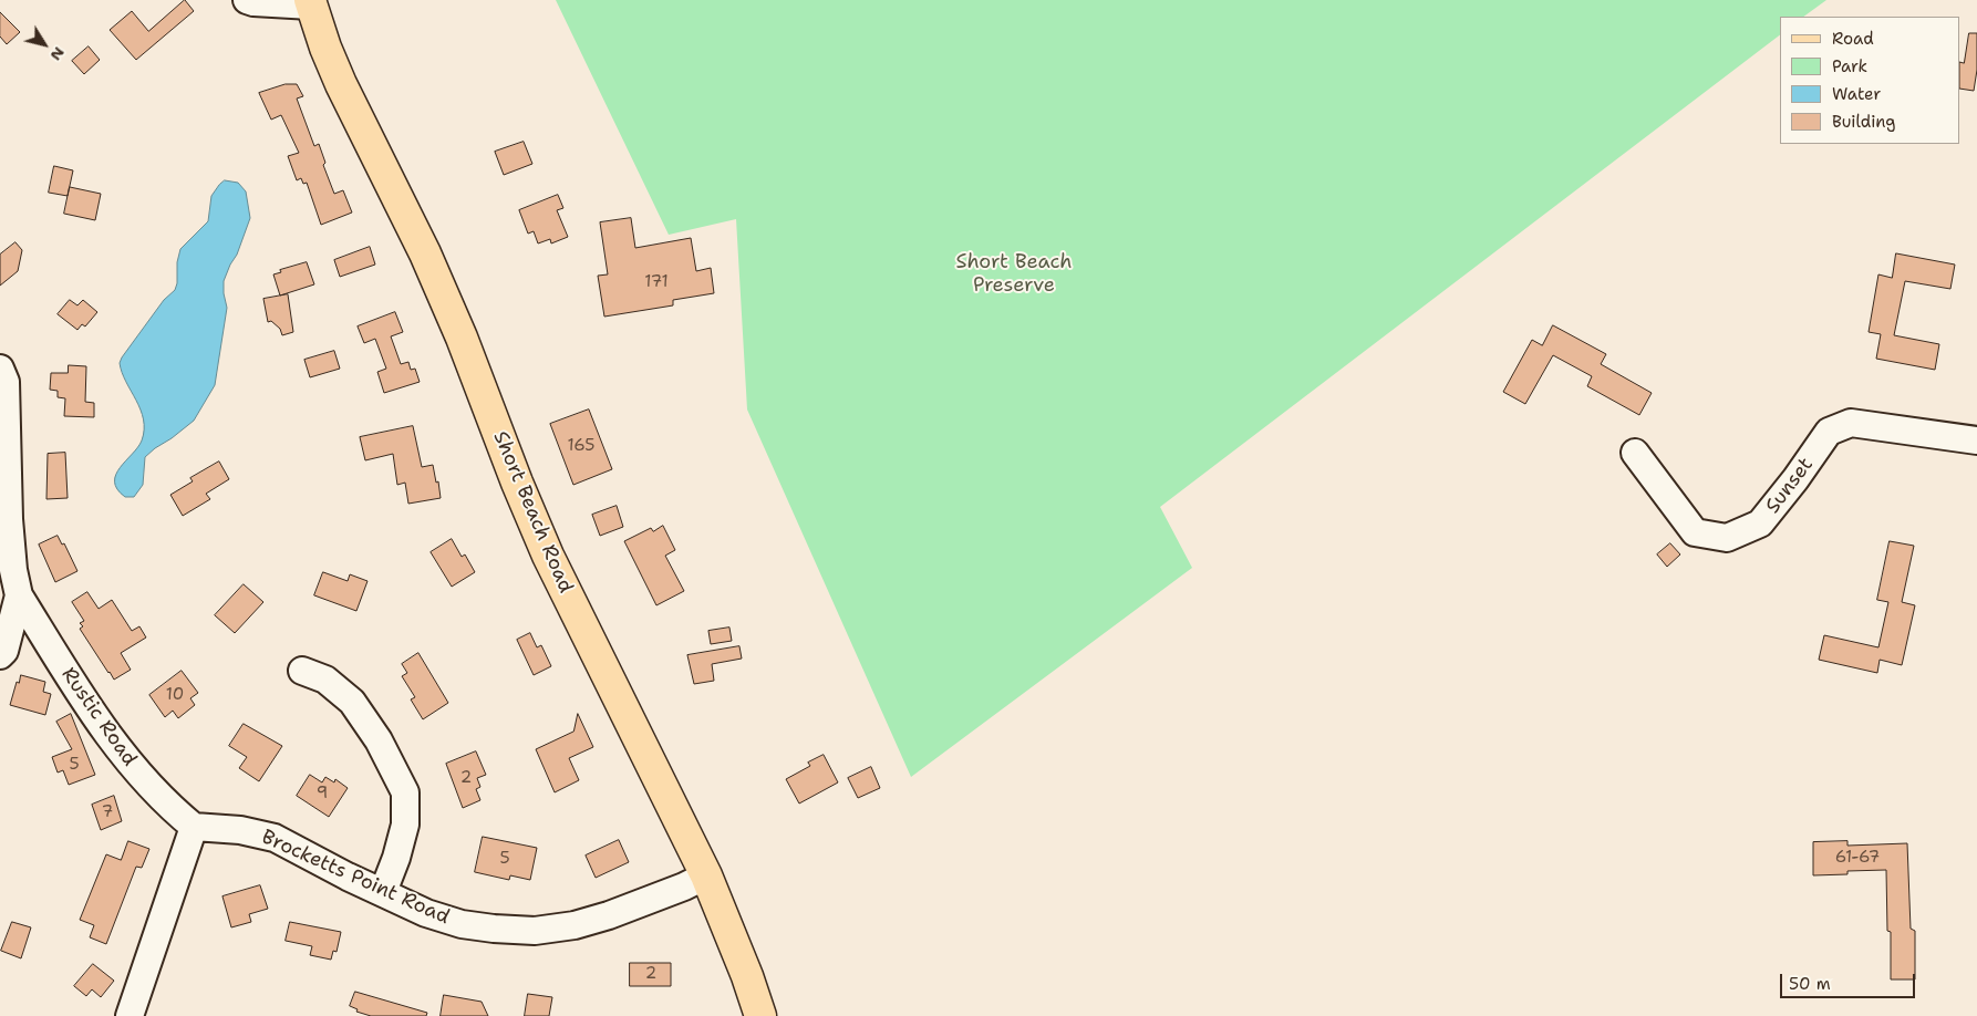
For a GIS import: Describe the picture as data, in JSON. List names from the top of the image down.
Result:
{
  "streets": {
    "main road": ["Short Beach Road"],
    "street": ["Sunset", "Rustic Road", "Brocketts Point Road"]
  },
  "crossings": [
    ["Short Beach Road", "Brocketts Point Road"],
    ["Rustic Road", "Brocketts Point Road"]
  ],
  "parks": ["Short Beach Preserve"],
  "house_numbers": [
    "171",
    "165",
    "10",
    "5",
    "2",
    "9",
    "7",
    "61-67",
    "5",
    "2"
  ],
  "legend": [
    "Road",
    "Park",
    "Water",
    "Building"
  ],
  "scale_bar": "50 m",
  "north": "bottom right"
}
